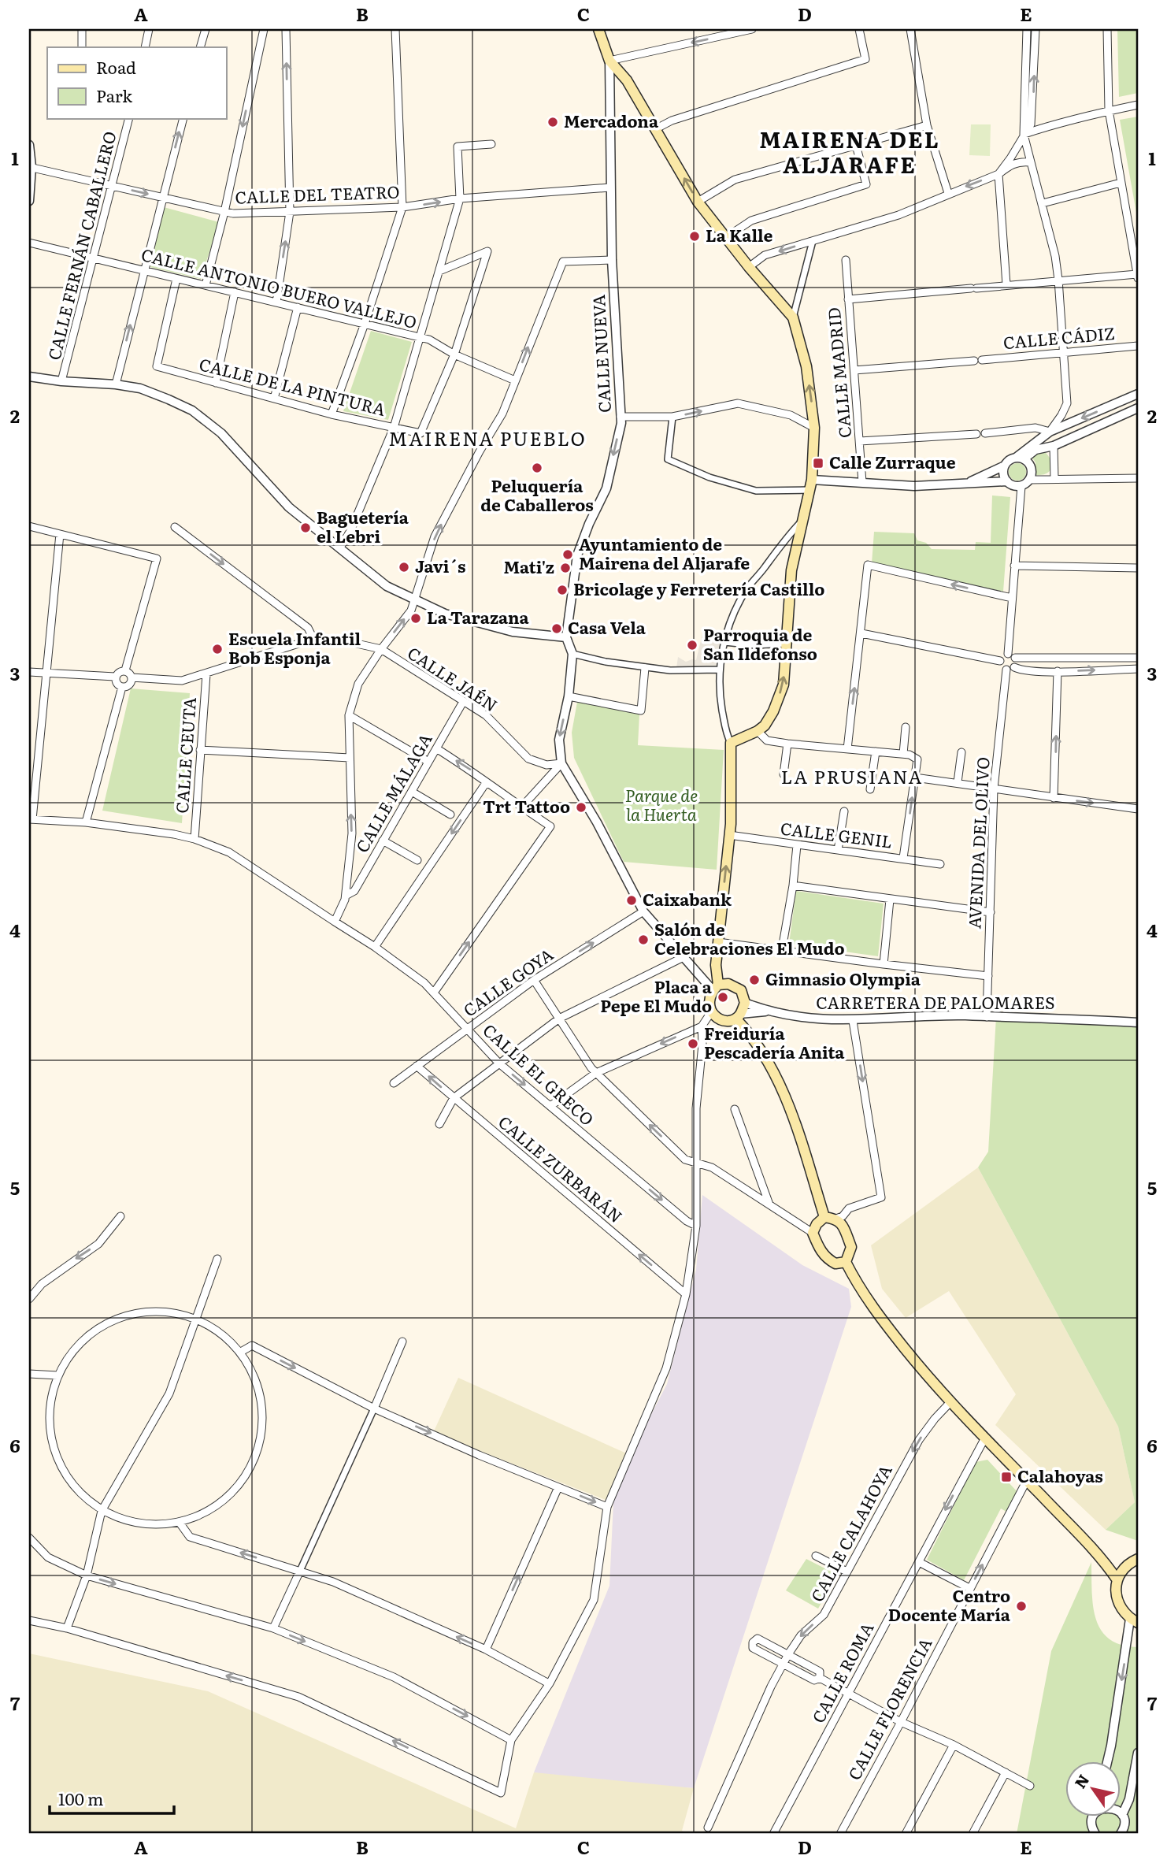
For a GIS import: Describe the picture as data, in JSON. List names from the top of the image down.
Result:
{
  "streets": {
    "street": [
      "CALLE DEL TEATRO",
      "CALLE FERNÁN CABALLERO",
      "CALLE ANTONIO BUERO VALLEJO",
      "CALLE CÁDIZ",
      "CALLE NUEVA",
      "CALLE MADRID",
      "CALLE DE LA PINTURA",
      "CALLE JAÉN",
      "CALLE CEUTA",
      "CALLE MÁLAGA",
      "CALLE GENIL",
      "AVENIDA DEL OLIVO",
      "CALLE GOYA",
      "CARRETERA DE PALOMARES",
      "CALLE EL GRECO",
      "CALLE ZURBARÁN",
      "CALLE CALAHOYA",
      "CALLE ROMA",
      "CALLE FLORENCIA"
    ]
  },
  "crossings": [
    ["CALLE DEL TEATRO", "CALLE FERNÁN CABALLERO"],
    ["CALLE DEL TEATRO", "CALLE NUEVA"],
    ["CALLE FERNÁN CABALLERO", "CALLE ANTONIO BUERO VALLEJO"],
    ["CALLE ANTONIO BUERO VALLEJO", "CALLE DE LA PINTURA"],
    ["CALLE CÁDIZ", "CALLE MADRID"],
    ["CALLE JAÉN", "CALLE MÁLAGA"],
    ["CALLE CEUTA", "CALLE EL GRECO"],
    ["AVENIDA DEL OLIVO", "CARRETERA DE PALOMARES"],
    ["CALLE GOYA", "CALLE EL GRECO"],
    ["CALLE GOYA", "CALLE ZURBARÁN"]
  ],
  "one_way": ["CALLE NUEVA", "CALLE ZURBARÁN", "CALLE CALAHOYA"],
  "districts": ["MAIRENA DEL ALJARAFE", "MAIRENA PUEBLO", "LA PRUSIANA"],
  "parks": ["Parque de la Huerta"],
  "places": {
    "other": [
      "Mercadona",
      "La Kalle",
      "Peluquería de Caballeros",
      "Baguetería el Lebri",
      "Ayuntamiento de Mairena del Aljarafe",
      "Javi´s",
      "Mati'z",
      "Bricolage y Ferretería Castillo",
      "La Tarazana",
      "Casa Vela",
      "Parroquia de San Ildefonso",
      "Escuela Infantil Bob Esponja",
      "Trt Tattoo",
      "Caixabank",
      "Salón de Celebraciones El Mudo",
      "Gimnasio Olympia",
      "Placa a Pepe El Mudo",
      "Freiduría Pescadería Anita",
      "Centro Docente María"
    ],
    "transit": ["Calle Zurraque", "Calahoyas"]
  },
  "legend": ["Road", "Park"],
  "scale_bar": "100 m",
  "north": "top left",
  "grid": {
    "columns": [
      "A",
      "B",
      "C",
      "D",
      "E"
    ],
    "rows": [
      "1",
      "2",
      "3",
      "4",
      "5",
      "6",
      "7"
    ]
  }
}
